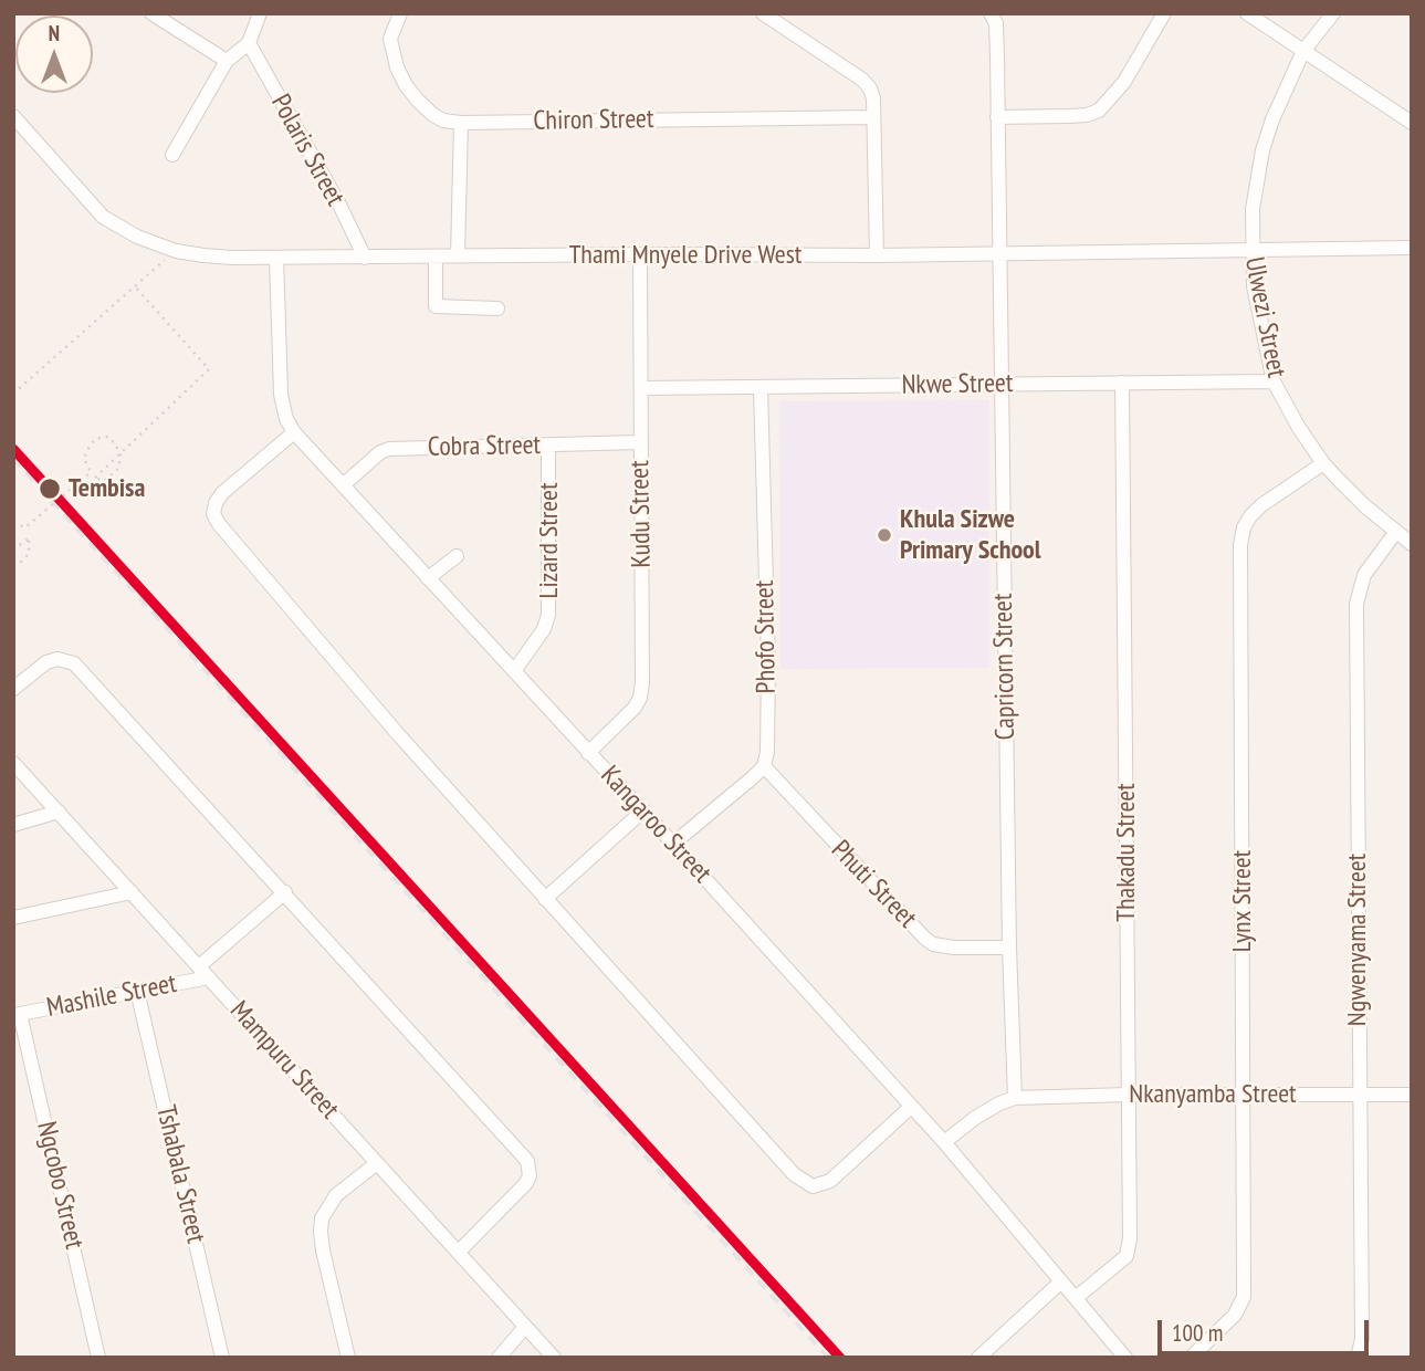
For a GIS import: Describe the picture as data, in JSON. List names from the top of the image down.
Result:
{
  "streets": {
    "street": [
      "Chiron Street",
      "Polaris Street",
      "Thami Mnyele Drive West",
      "Ulwezi Street",
      "Nkwe Street",
      "Cobra Street",
      "Kudu Street",
      "Lizard Street",
      "Phofo Street",
      "Capricorn Street",
      "Kangaroo Street",
      "Thakadu Street",
      "Phuti Street",
      "Lynx Street",
      "Ngwenyama Street",
      "Mashile Street",
      "Mampuru Street",
      "Nkanyamba Street",
      "Tshabala Street",
      "Ngcobo Street"
    ]
  },
  "crossings": [
    ["Polaris Street", "Thami Mnyele Drive West"],
    ["Thami Mnyele Drive West", "Ulwezi Street"],
    ["Thami Mnyele Drive West", "Kudu Street"],
    ["Thami Mnyele Drive West", "Capricorn Street"],
    ["Thami Mnyele Drive West", "Kangaroo Street"],
    ["Ulwezi Street", "Nkwe Street"],
    ["Ulwezi Street", "Lynx Street"],
    ["Ulwezi Street", "Ngwenyama Street"],
    ["Nkwe Street", "Kudu Street"],
    ["Nkwe Street", "Phofo Street"],
    ["Nkwe Street", "Capricorn Street"],
    ["Nkwe Street", "Thakadu Street"],
    ["Cobra Street", "Kudu Street"],
    ["Cobra Street", "Lizard Street"],
    ["Cobra Street", "Kangaroo Street"],
    ["Kudu Street", "Kangaroo Street"],
    ["Lizard Street", "Kangaroo Street"],
    ["Phofo Street", "Phuti Street"],
    ["Capricorn Street", "Phuti Street"],
    ["Capricorn Street", "Nkanyamba Street"],
    ["Kangaroo Street", "Thakadu Street"],
    ["Thakadu Street", "Nkanyamba Street"],
    ["Lynx Street", "Nkanyamba Street"],
    ["Ngwenyama Street", "Nkanyamba Street"],
    ["Mashile Street", "Mampuru Street"],
    ["Mashile Street", "Tshabala Street"],
    ["Mashile Street", "Ngcobo Street"]
  ],
  "places": ["Tembisa", "Khula Sizwe Primary School"],
  "scale_bar": "100 m",
  "north": "top"
}
